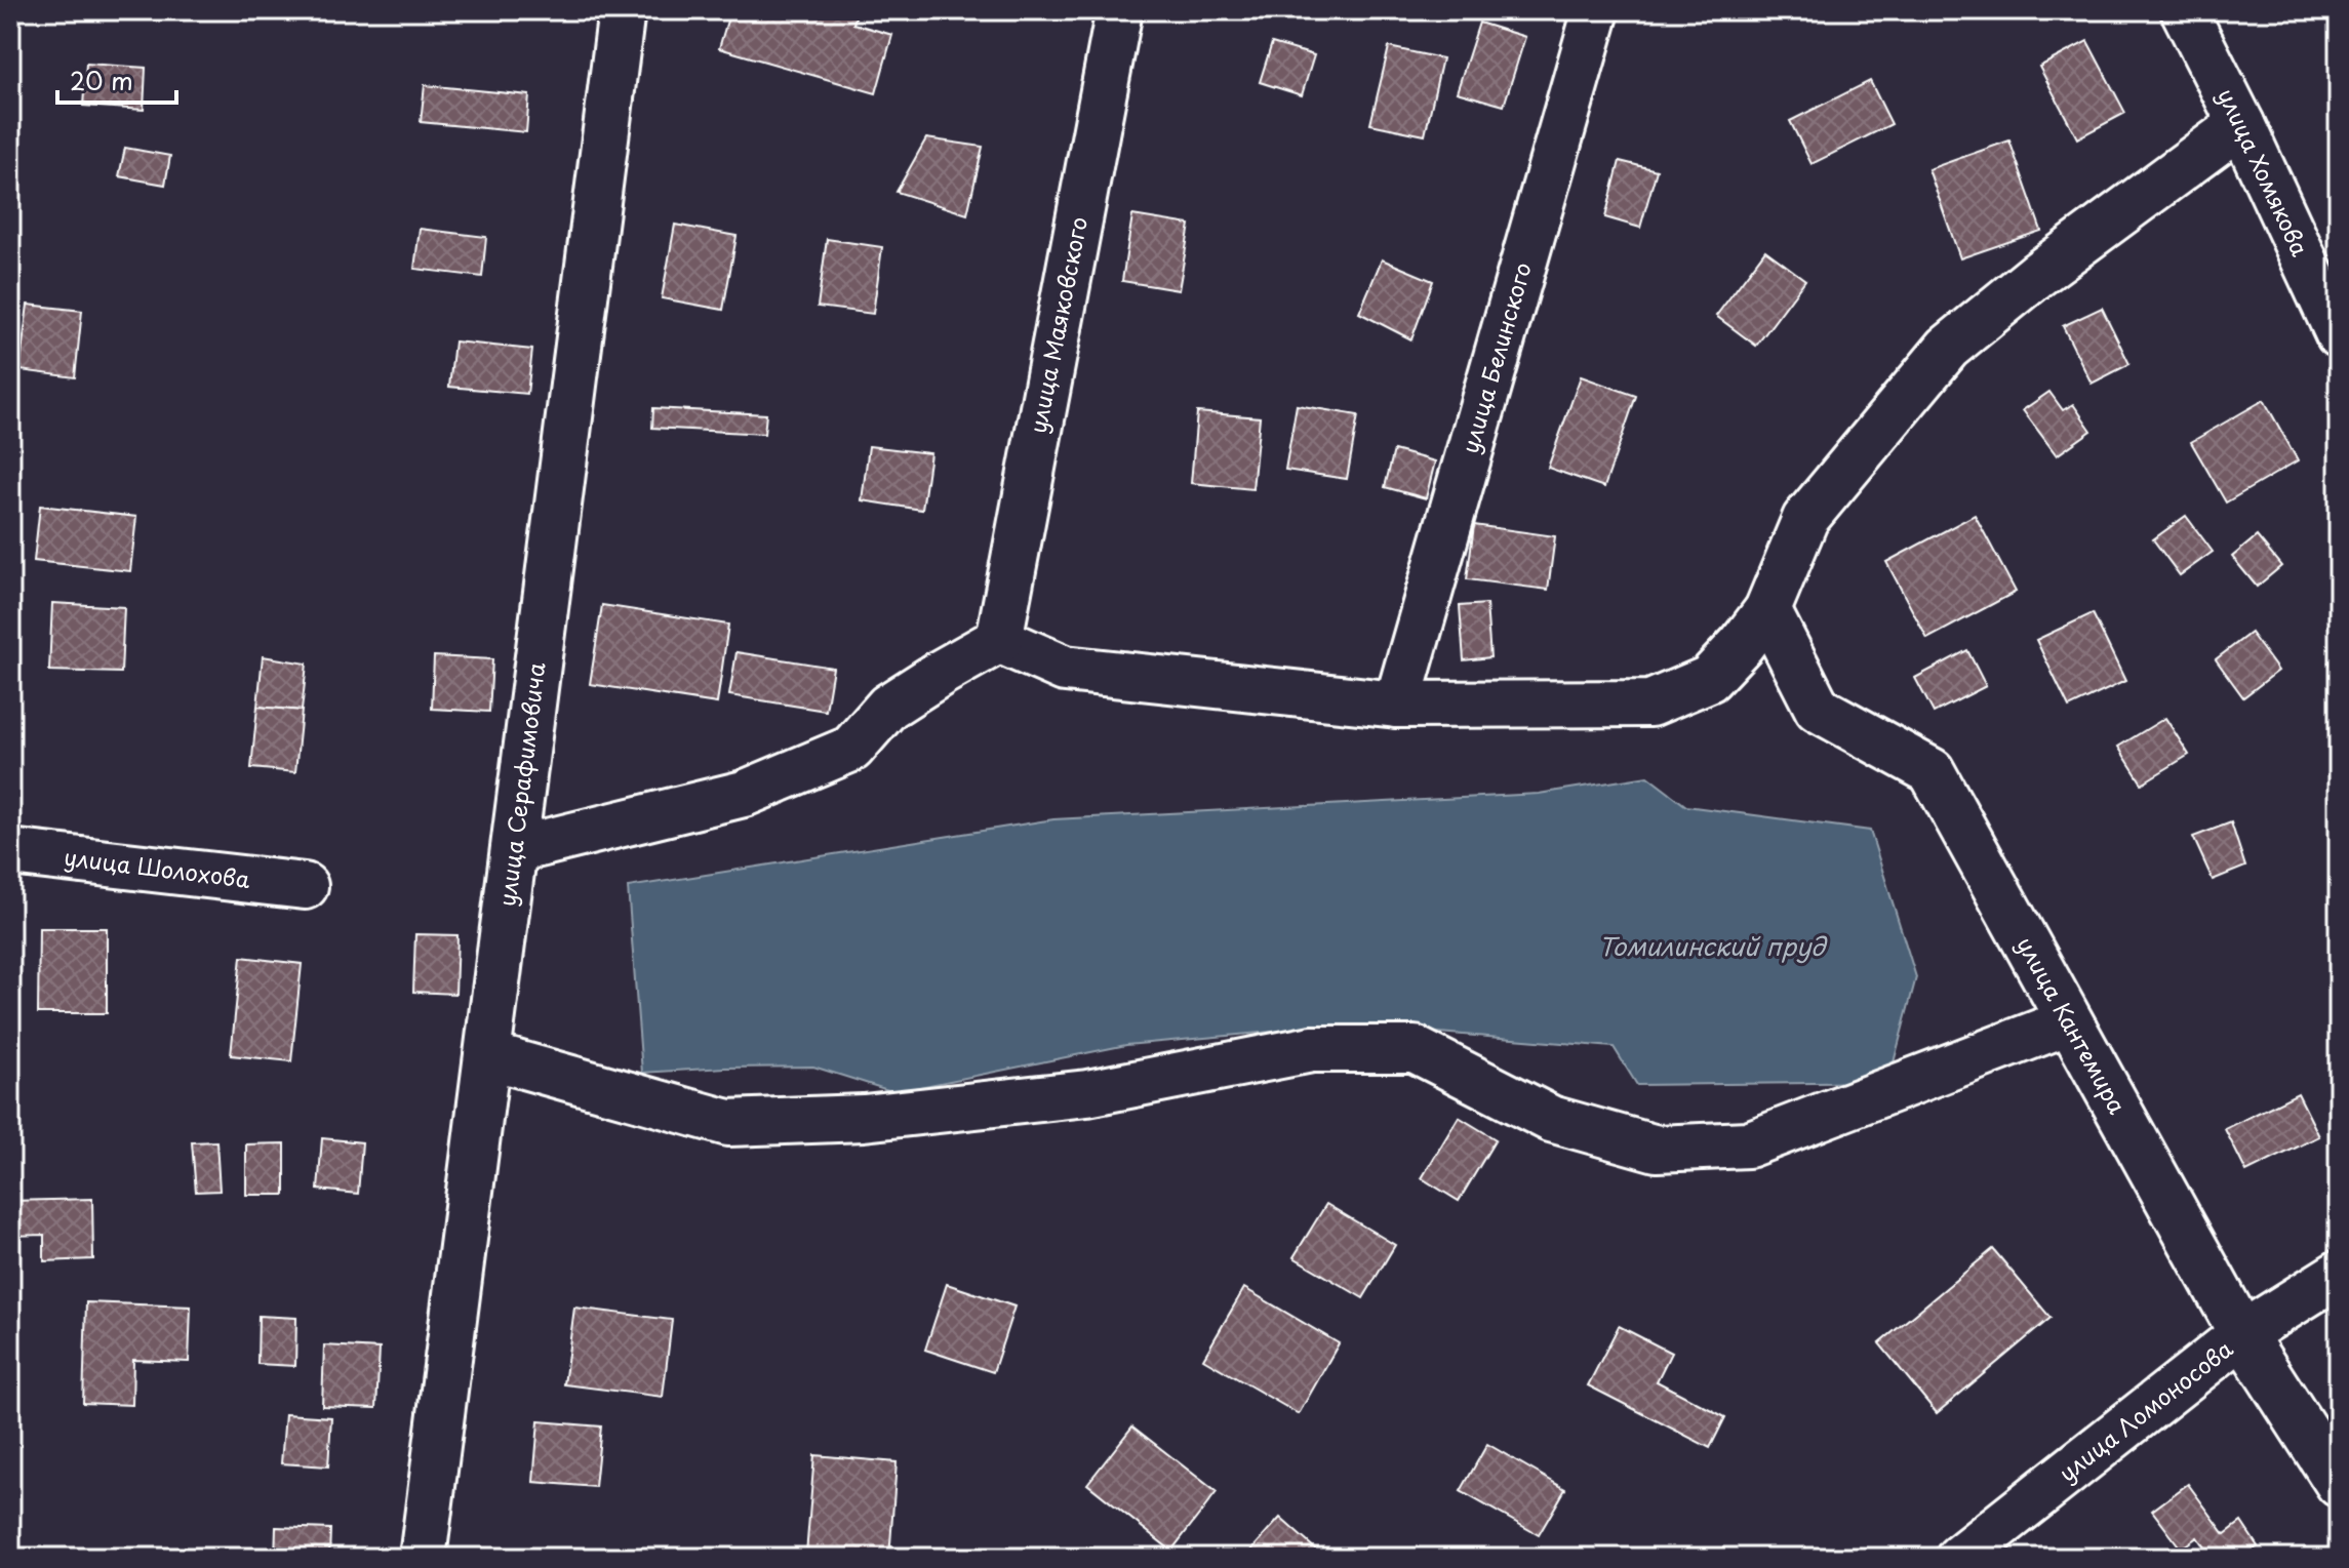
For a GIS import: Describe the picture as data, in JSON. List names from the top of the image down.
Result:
{
  "streets": {
    "street": [
      "улица Хомякова",
      "улица Маяковского",
      "улица Белинского",
      "улица Серафимовича",
      "улица Шолохова",
      "улица Кантемира",
      "улица Ломоносова"
    ]
  },
  "crossings": [
    ["улица Кантемира", "улица Ломоносова"]
  ],
  "water": ["Томилинский пруд"],
  "scale_bar": "20 m"
}
